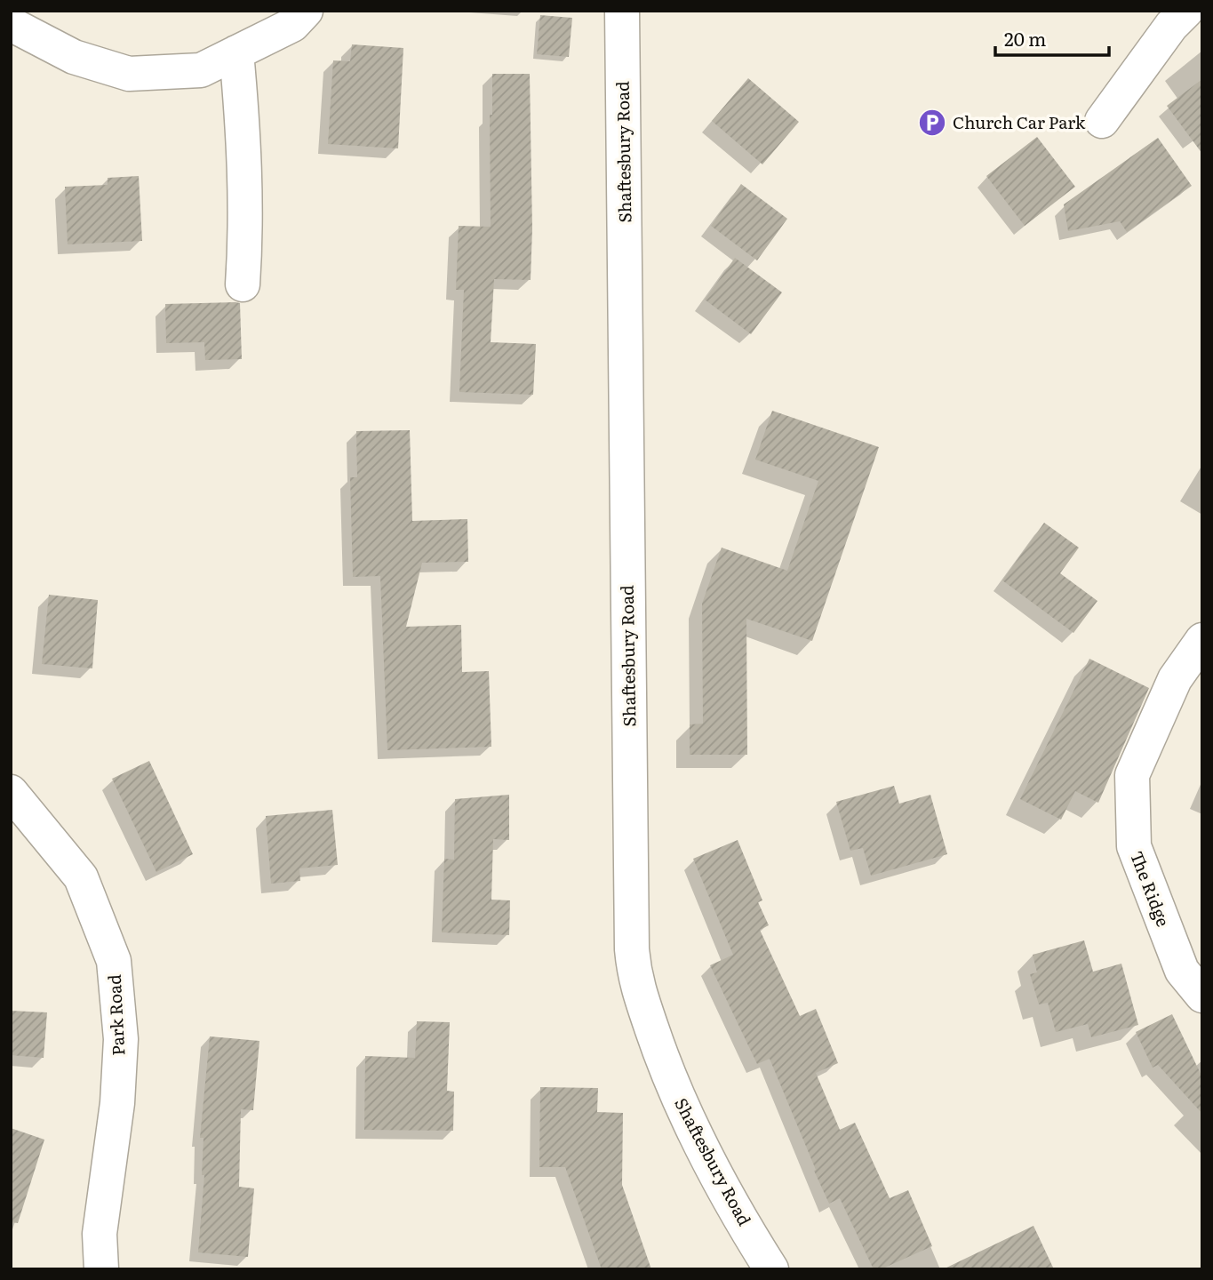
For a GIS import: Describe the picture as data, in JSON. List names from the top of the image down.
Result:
{
  "streets": {
    "street": ["Shaftesbury Road", "The Ridge", "Park Road"]
  },
  "places": {
    "parking": ["Church Car Park"]
  },
  "scale_bar": "20 m"
}
